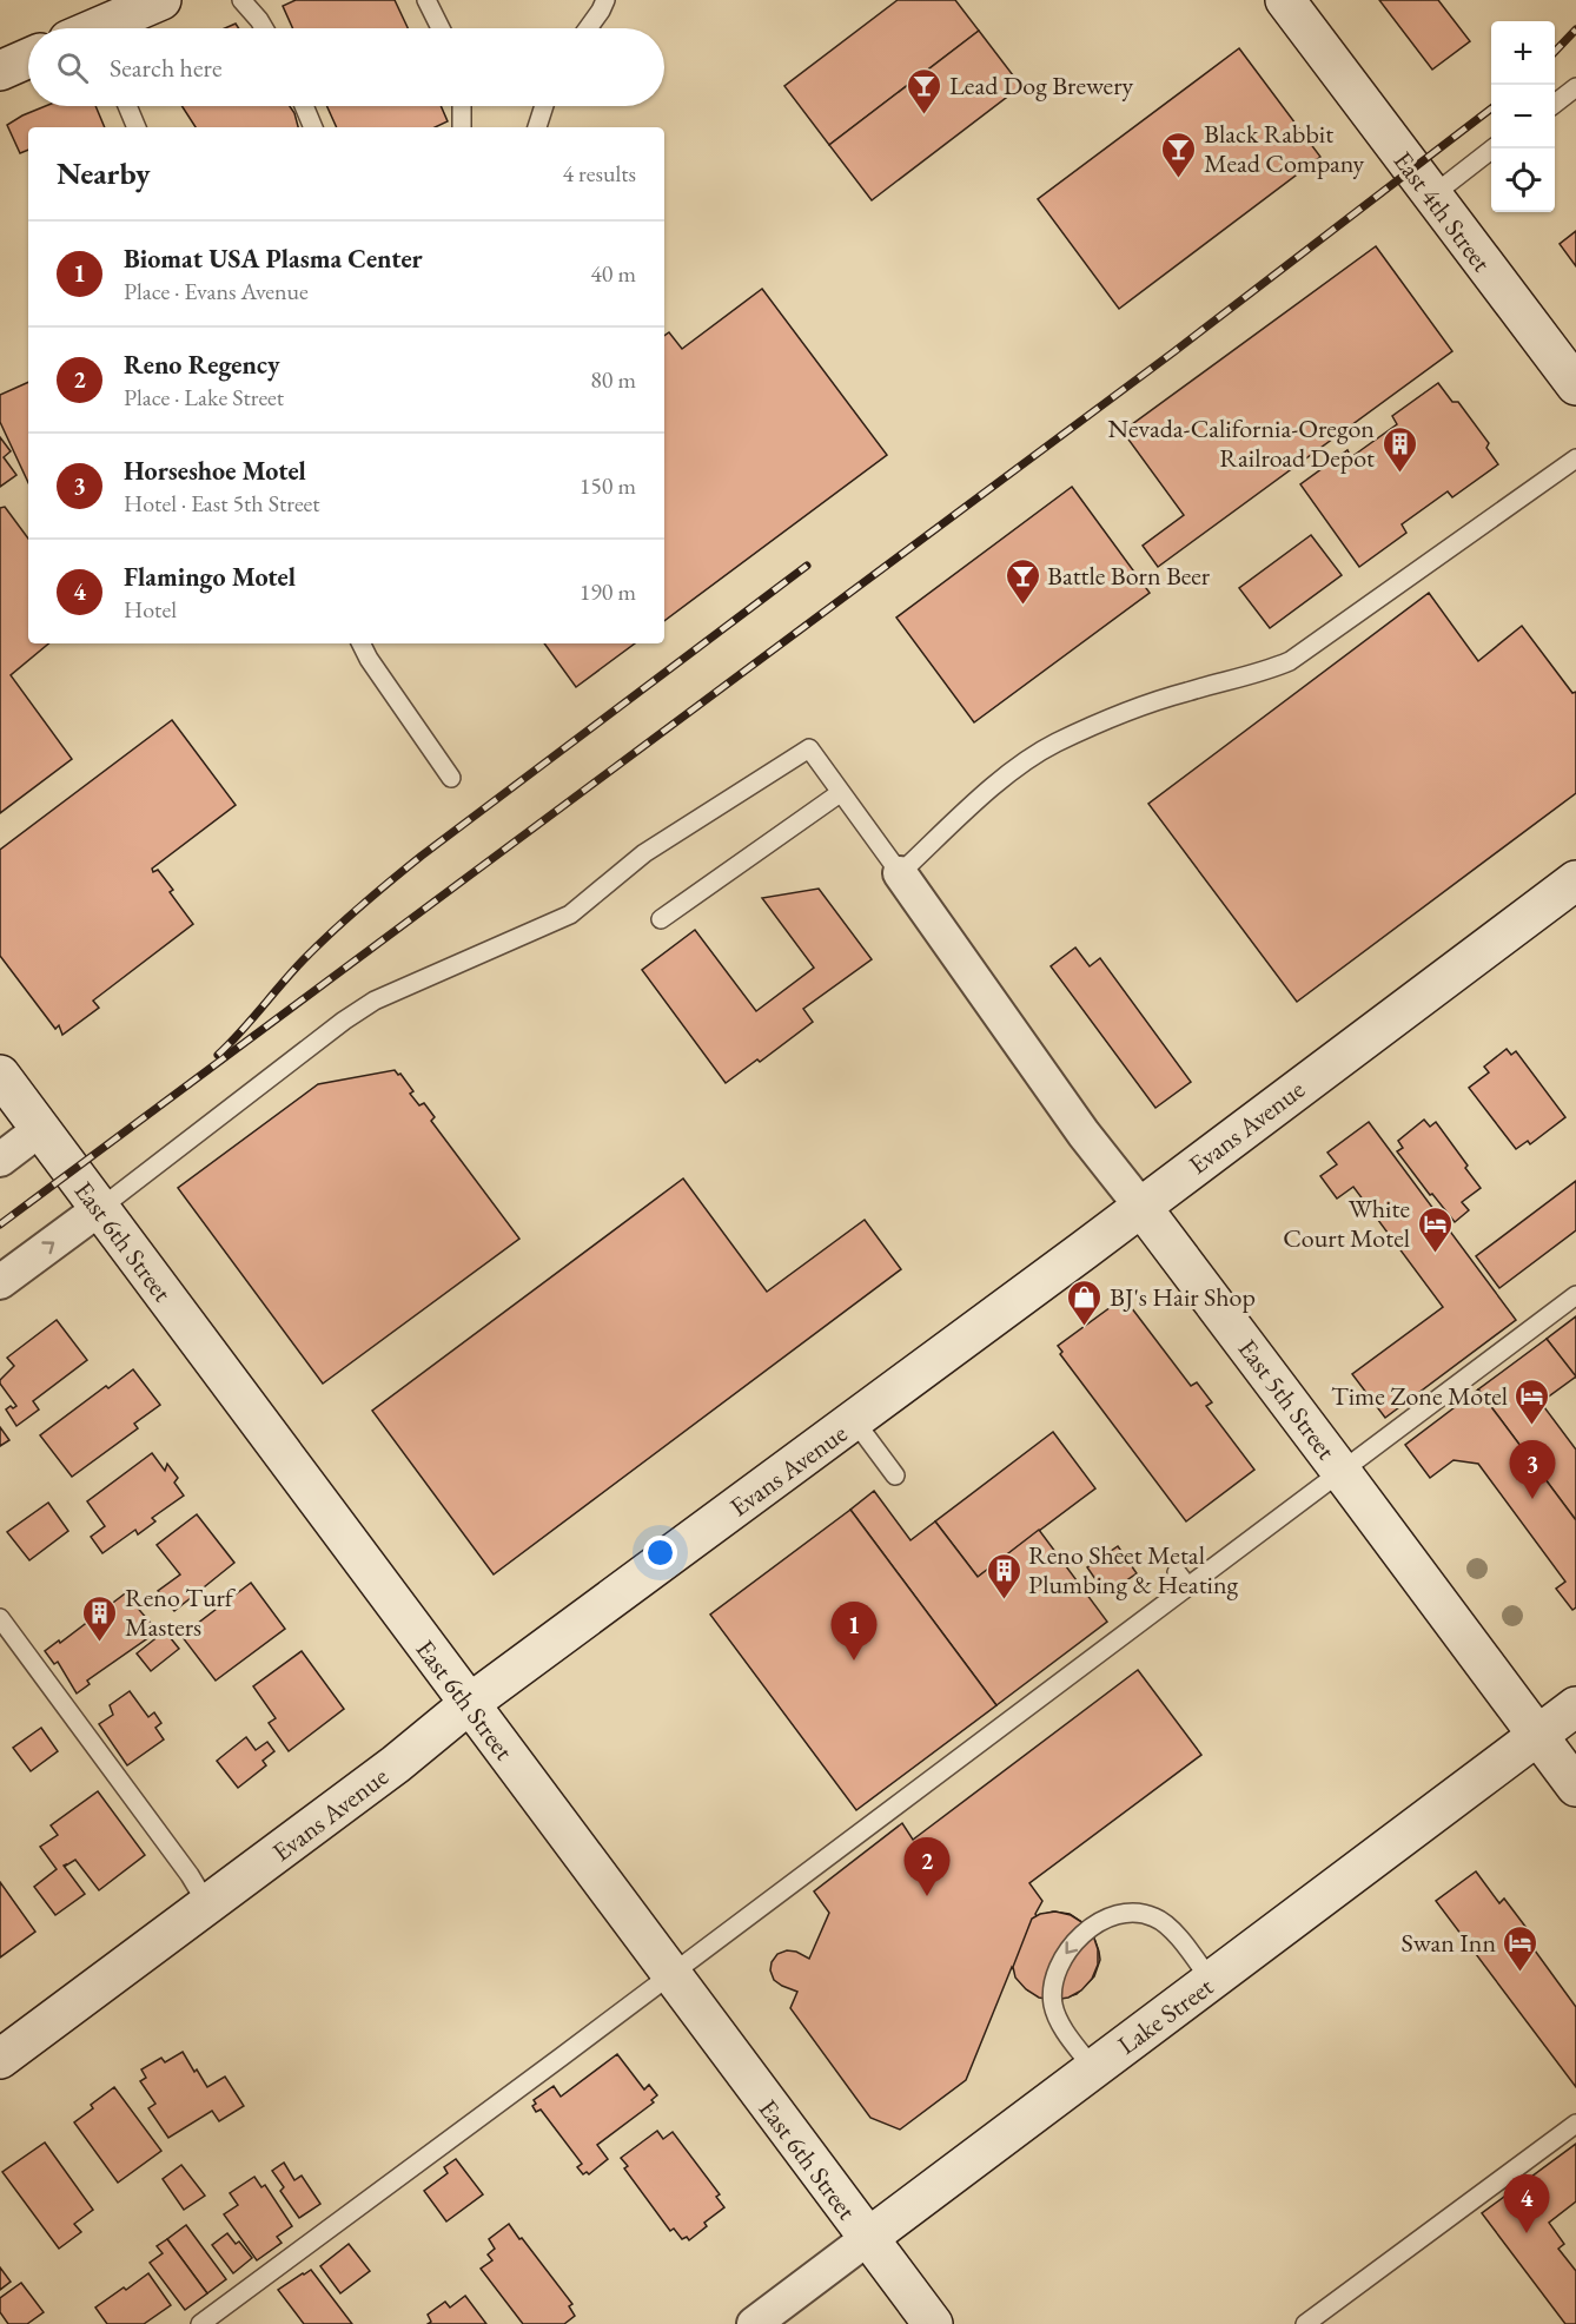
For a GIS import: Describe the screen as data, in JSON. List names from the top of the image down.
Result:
{
  "streets": {
    "street": [
      "East 4th Street",
      "Evans Avenue",
      "East 6th Street",
      "East 5th Street",
      "Lake Street"
    ]
  },
  "crossings": [
    ["Evans Avenue", "East 6th Street"],
    ["Evans Avenue", "East 5th Street"],
    ["East 6th Street", "Lake Street"],
    ["East 5th Street", "Lake Street"]
  ],
  "places": {
    "bar": ["Lead Dog Brewery", "Black Rabbit Mead Company", "Battle Born Beer"],
    "building": ["Nevada-California-Oregon Railroad Depot", "Reno Sheet Metal Plumbing & Heating", "Reno Turf Masters"],
    "hotel": ["White Court Motel", "Time Zone Motel", "Swan Inn"],
    "shop": ["BJ's Hair Shop"]
  },
  "page": {
    "map_buttons": ["+", "−"],
    "search": "Search here",
    "heading": ["Nearby", "4 results"],
    "list": [
      {
        "mark": "1",
        "name": "Biomat USA Plasma Center",
        "note": "Place · Evans Avenue",
        "value": "40 m"
      },
      {
        "mark": "2",
        "name": "Reno Regency",
        "note": "Place · Lake Street",
        "value": "80 m"
      },
      {
        "mark": "3",
        "name": "Horseshoe Motel",
        "note": "Hotel · East 5th Street",
        "value": "150 m"
      },
      {
        "mark": "4",
        "name": "Flamingo Motel",
        "note": "Hotel",
        "value": "190 m"
      }
    ],
    "pins": [
      "3",
      "1",
      "2",
      "4"
    ]
  }
}
